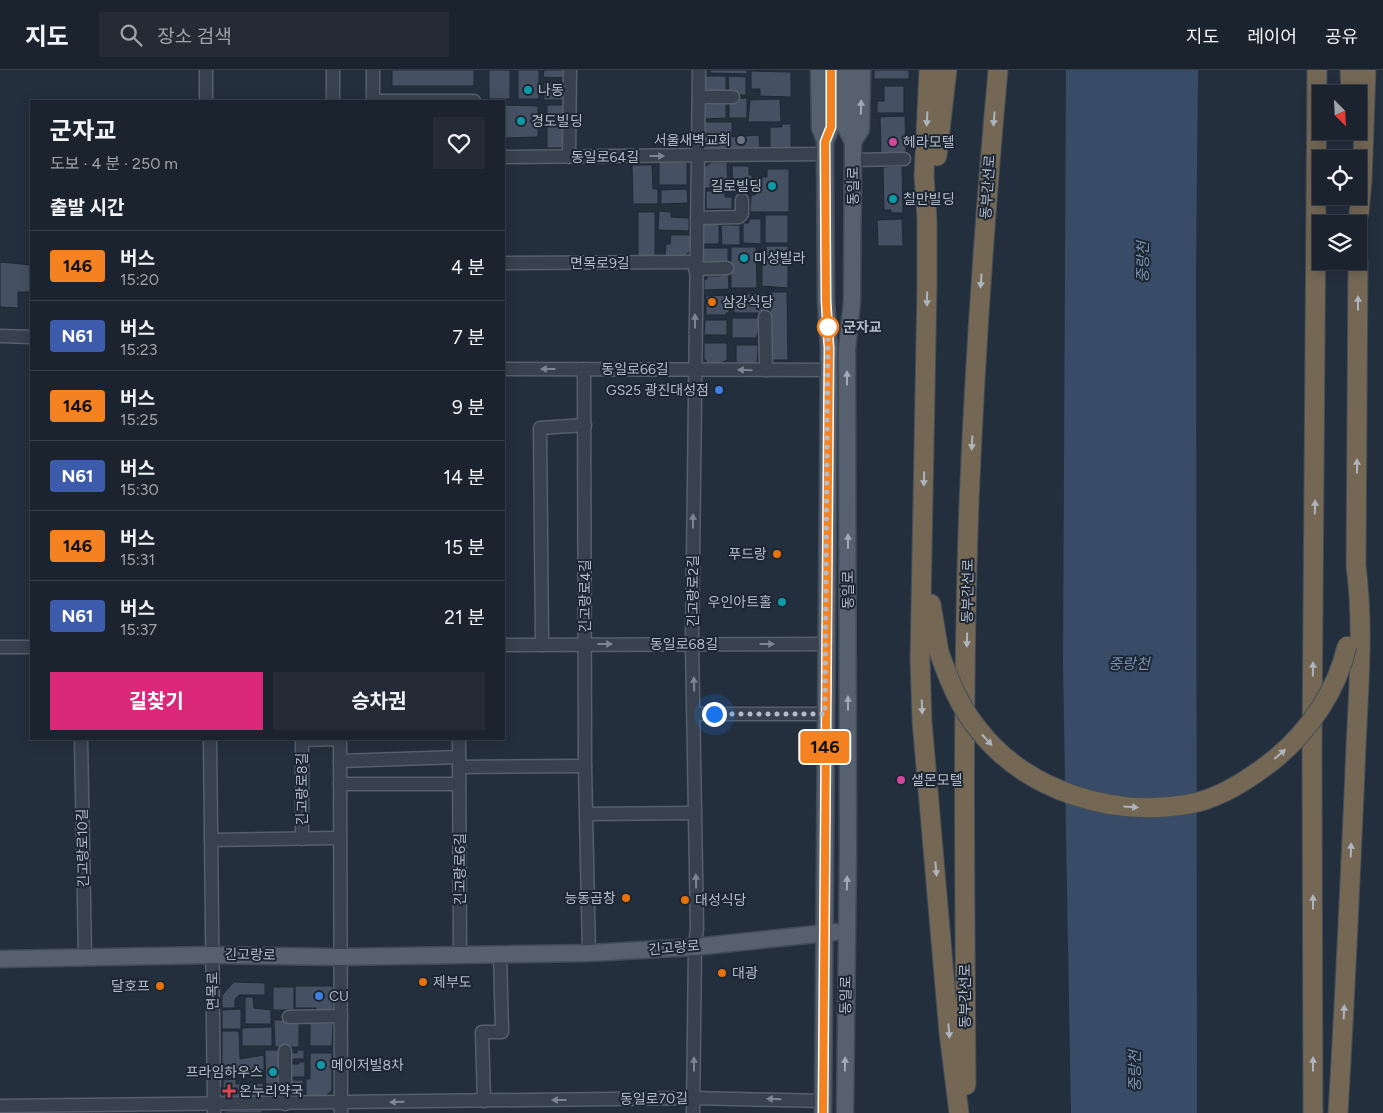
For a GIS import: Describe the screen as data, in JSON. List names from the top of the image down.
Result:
{
  "streets": {
    "highway": ["동부간선로"],
    "main road": ["동일로", "긴고랑로"],
    "street": [
      "동일로64길",
      "면목로9길",
      "동일로66길",
      "긴고랑로2길",
      "긴고랑로4길",
      "동일로68길",
      "긴고랑로8길",
      "긴고랑로10길",
      "긴고랑로6길",
      "면목로",
      "동일로70길"
    ]
  },
  "crossings": [
    ["동일로64길", "동일로"],
    ["동일로64길", "긴고랑로2길"],
    ["동일로", "동일로66길"],
    ["동일로", "동일로68길"],
    ["동일로", "긴고랑로"],
    ["동일로", "동일로70길"],
    ["면목로9길", "긴고랑로2길"],
    ["동일로66길", "긴고랑로2길"],
    ["동일로66길", "긴고랑로4길"],
    ["긴고랑로2길", "동일로68길"],
    ["긴고랑로2길", "긴고랑로"],
    ["긴고랑로2길", "동일로70길"],
    ["긴고랑로4길", "동일로68길"],
    ["긴고랑로4길", "긴고랑로"],
    ["긴고랑로8길", "긴고랑로"],
    ["긴고랑로8길", "동일로70길"],
    ["긴고랑로10길", "긴고랑로"],
    ["긴고랑로6길", "긴고랑로"],
    ["긴고랑로", "면목로"],
    ["면목로", "동일로70길"]
  ],
  "one_way": [
    "동일로64길",
    "동일로66길",
    "긴고랑로2길",
    "동일로70길"
  ],
  "water": ["중랑천"],
  "places": {
    "other": [
      "나동",
      "경도빌딩",
      "서울새벽교회",
      "헤라모텔",
      "길로빌딩",
      "칠만빌딩",
      "미성빌라",
      "삼강식당",
      "군자교",
      "GS25 광진대성점",
      "푸드랑",
      "우인아트홀",
      "샐몬모텔",
      "능동곱창",
      "대성식당",
      "대광",
      "제부도",
      "달호프",
      "CU",
      "메이저빌8차",
      "프라임하우스"
    ],
    "health": ["온누리약국"]
  },
  "lines": ["bus line 146"],
  "north": "bottom right",
  "page": {
    "header": "지도",
    "search": "장소 검색",
    "nav": ["지도", "레이어", "공유"],
    "on_map": "146",
    "heading": [
      ["군자교", "도보 · 4 분 · 250 m"],
      "출발 시간"
    ],
    "list": [
      {
        "mark": "146",
        "name": "버스",
        "note": "15:20",
        "value": "4 분"
      },
      {
        "mark": "N61",
        "name": "버스",
        "note": "15:23",
        "value": "7 분"
      },
      {
        "mark": "146",
        "name": "버스",
        "note": "15:25",
        "value": "9 분"
      },
      {
        "mark": "N61",
        "name": "버스",
        "note": "15:30",
        "value": "14 분"
      },
      {
        "mark": "146",
        "name": "버스",
        "note": "15:31",
        "value": "15 분"
      },
      {
        "mark": "N61",
        "name": "버스",
        "note": "15:37",
        "value": "21 분"
      }
    ],
    "buttons": ["길찾기", "승차권"]
  }
}
